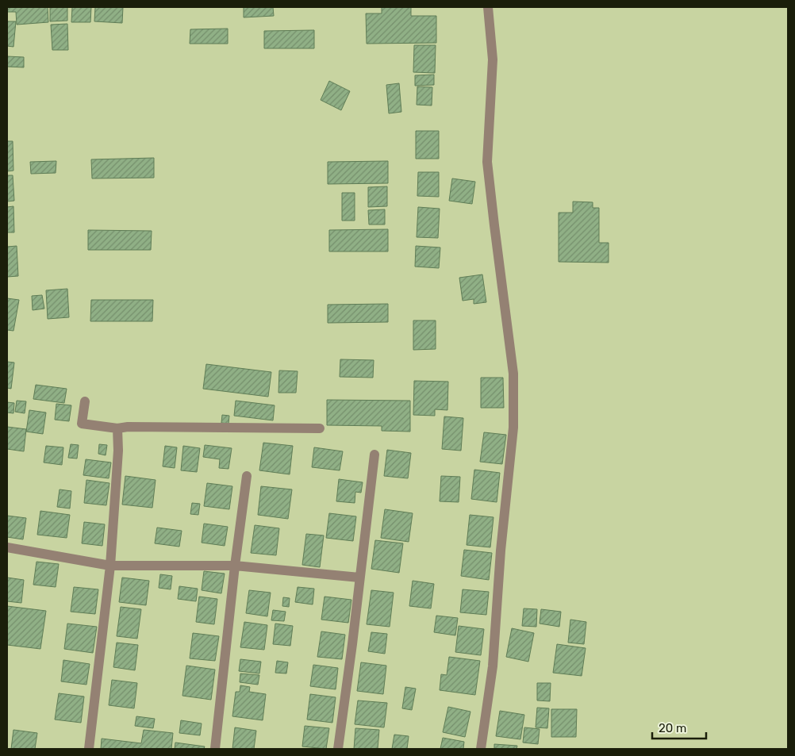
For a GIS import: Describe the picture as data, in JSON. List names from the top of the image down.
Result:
{
  "scale_bar": "20 m"
}
